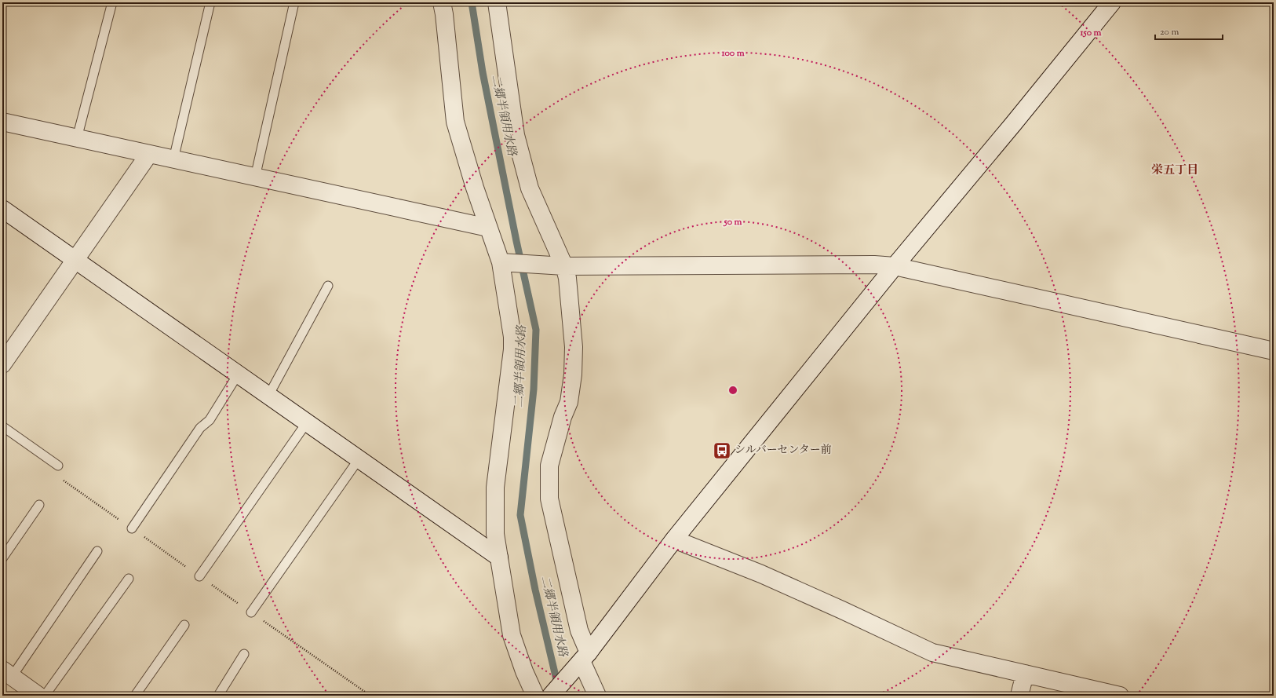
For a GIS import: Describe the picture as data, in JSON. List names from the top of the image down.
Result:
{
  "districts": ["栄五丁目"],
  "water": ["二郷半領用水路"],
  "places": {
    "bus stop": ["シルバーセンター前"]
  },
  "scale_bar": "20 m",
  "rings": ["150 m", "100 m", "50 m"]
}
